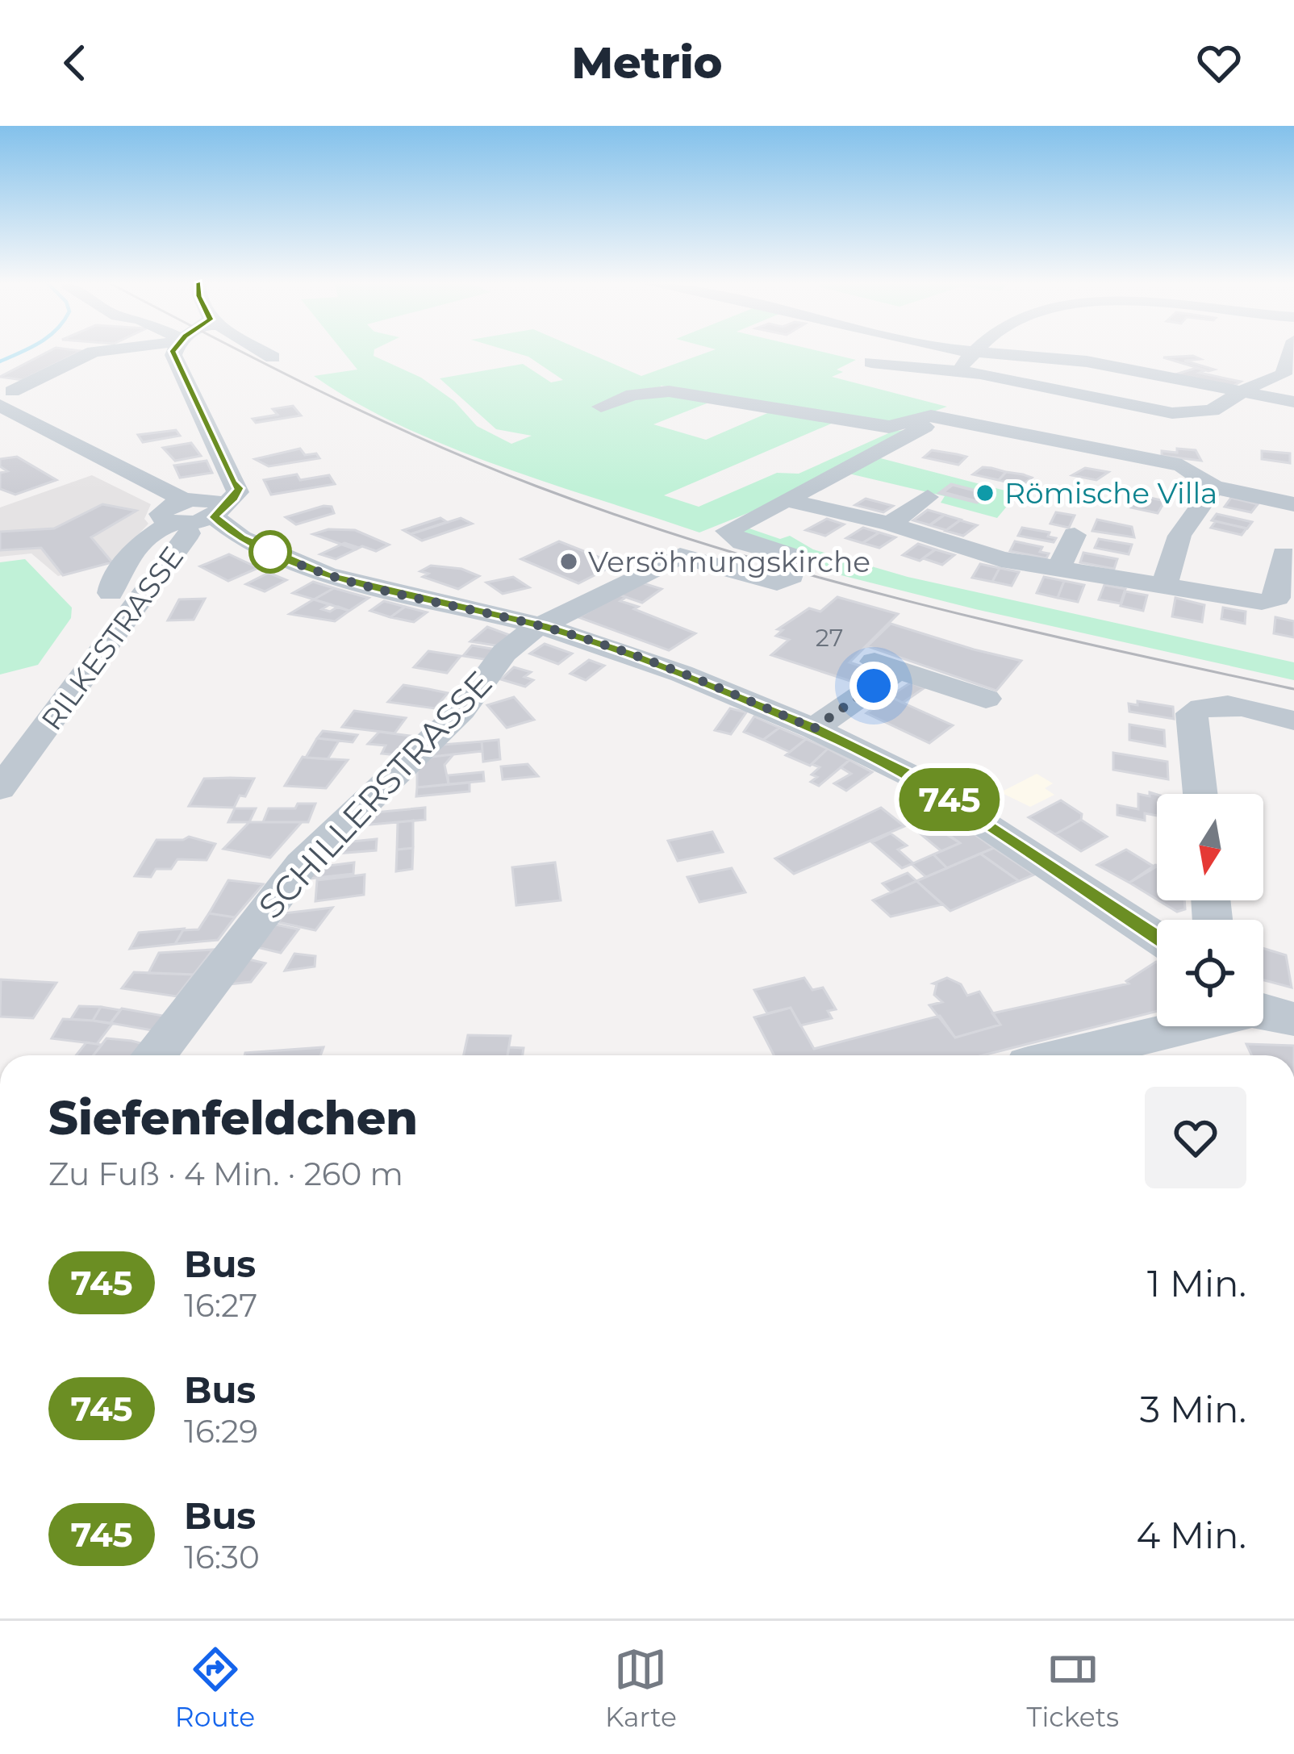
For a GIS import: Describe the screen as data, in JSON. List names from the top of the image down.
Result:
{
  "streets": {
    "street": ["RILKESTRASSE", "SCHILLERSTRASSE"]
  },
  "places": ["Römische Villa", "Versöhnungskirche"],
  "lines": ["bus line 745"],
  "house_numbers": ["27"],
  "north": "bottom",
  "page": {
    "header": "Metrio",
    "on_map": "745",
    "heading": ["Siefenfeldchen", "Zu Fuß · 4 Min. · 260 m"],
    "list": [
      {
        "mark": "745",
        "name": "Bus",
        "note": "16:27",
        "value": "1 Min."
      },
      {
        "mark": "745",
        "name": "Bus",
        "note": "16:29",
        "value": "3 Min."
      },
      {
        "mark": "745",
        "name": "Bus",
        "note": "16:30",
        "value": "4 Min."
      }
    ],
    "tabs": ["Route", "Karte", "Tickets"]
  }
}
